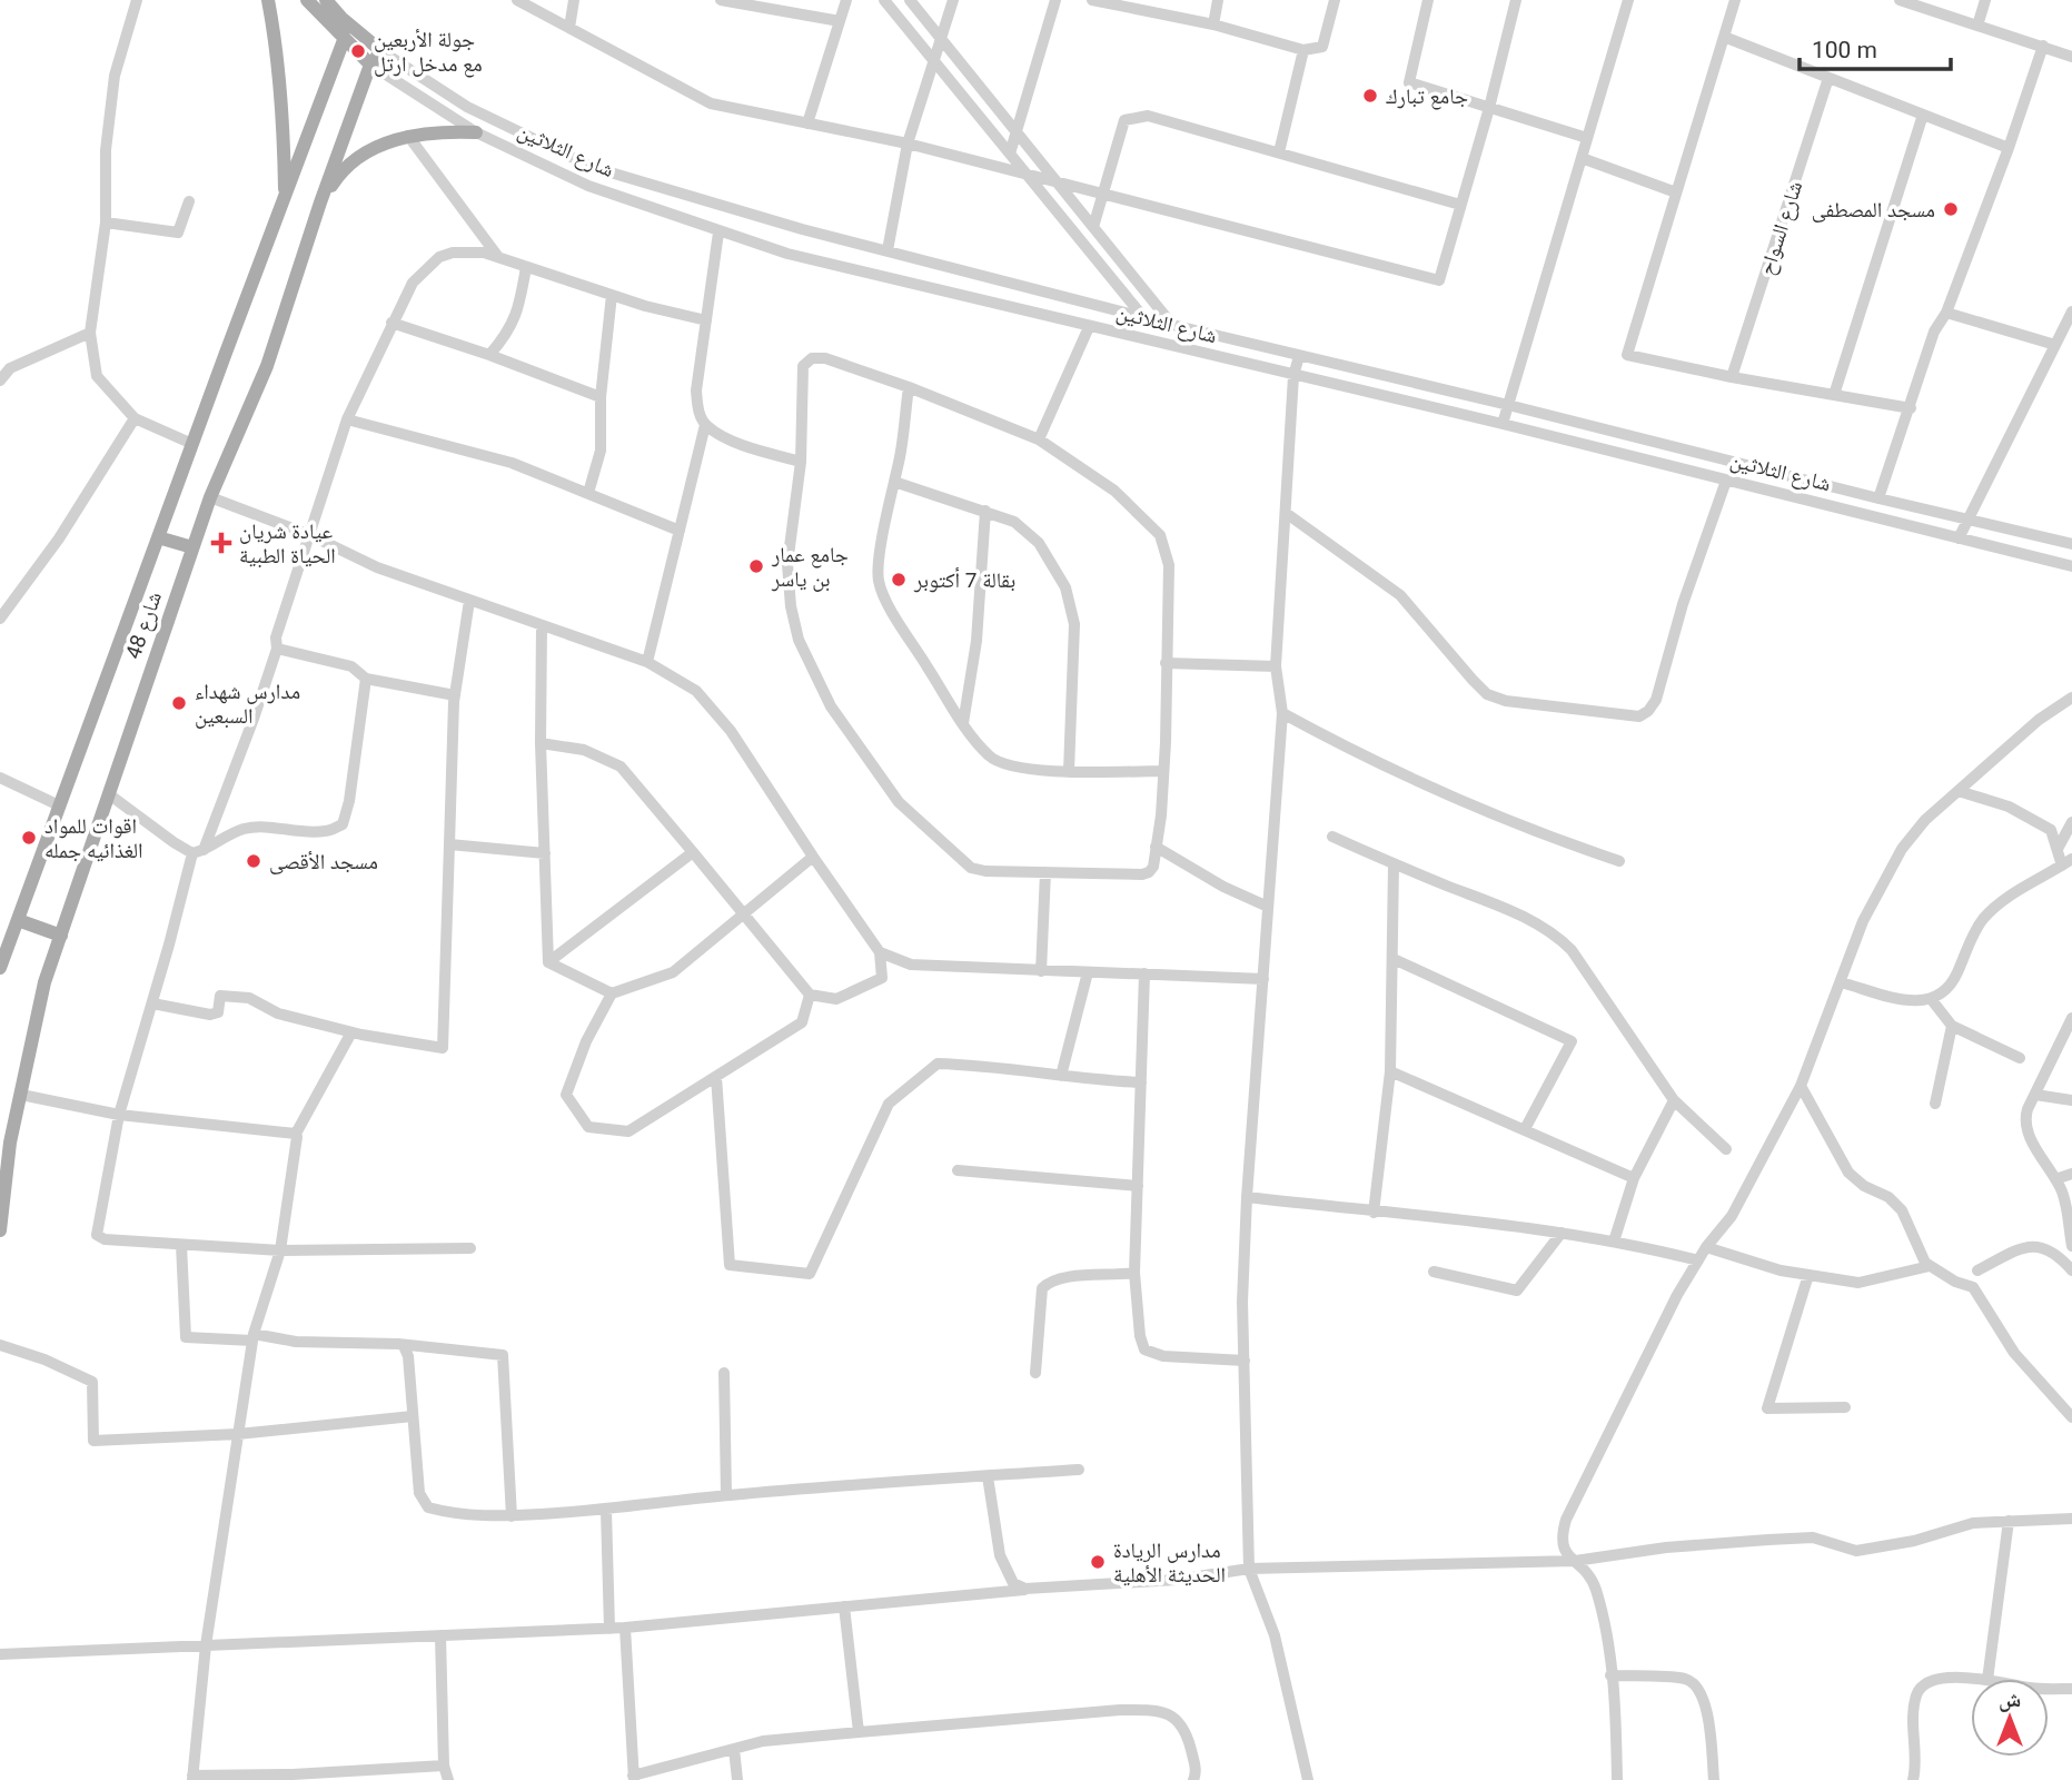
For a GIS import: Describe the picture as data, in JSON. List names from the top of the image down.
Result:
{
  "streets": {
    "main road": ["شارع الثلاثين", "شارع 48"],
    "street": ["شارع السواح"]
  },
  "crossings": [
    ["شارع الثلاثين", "شارع 48"]
  ],
  "places": {
    "other": [
      "جولة الأربعين مع مدخل ارتل",
      "جامع تبارك",
      "مسجد المصطفى",
      "جامع عمار بن ياسر",
      "بقالة 7 أكتوبر",
      "مدارس شهداء السبعين",
      "اقوات للمواد الغذائيه جمله",
      "مسجد الأقصى",
      "مدارس الريادة الحديثة الأهلية"
    ],
    "health": ["عيادة شريان الحياة الطبية"]
  },
  "scale_bar": "100 m",
  "north": "top"
}
